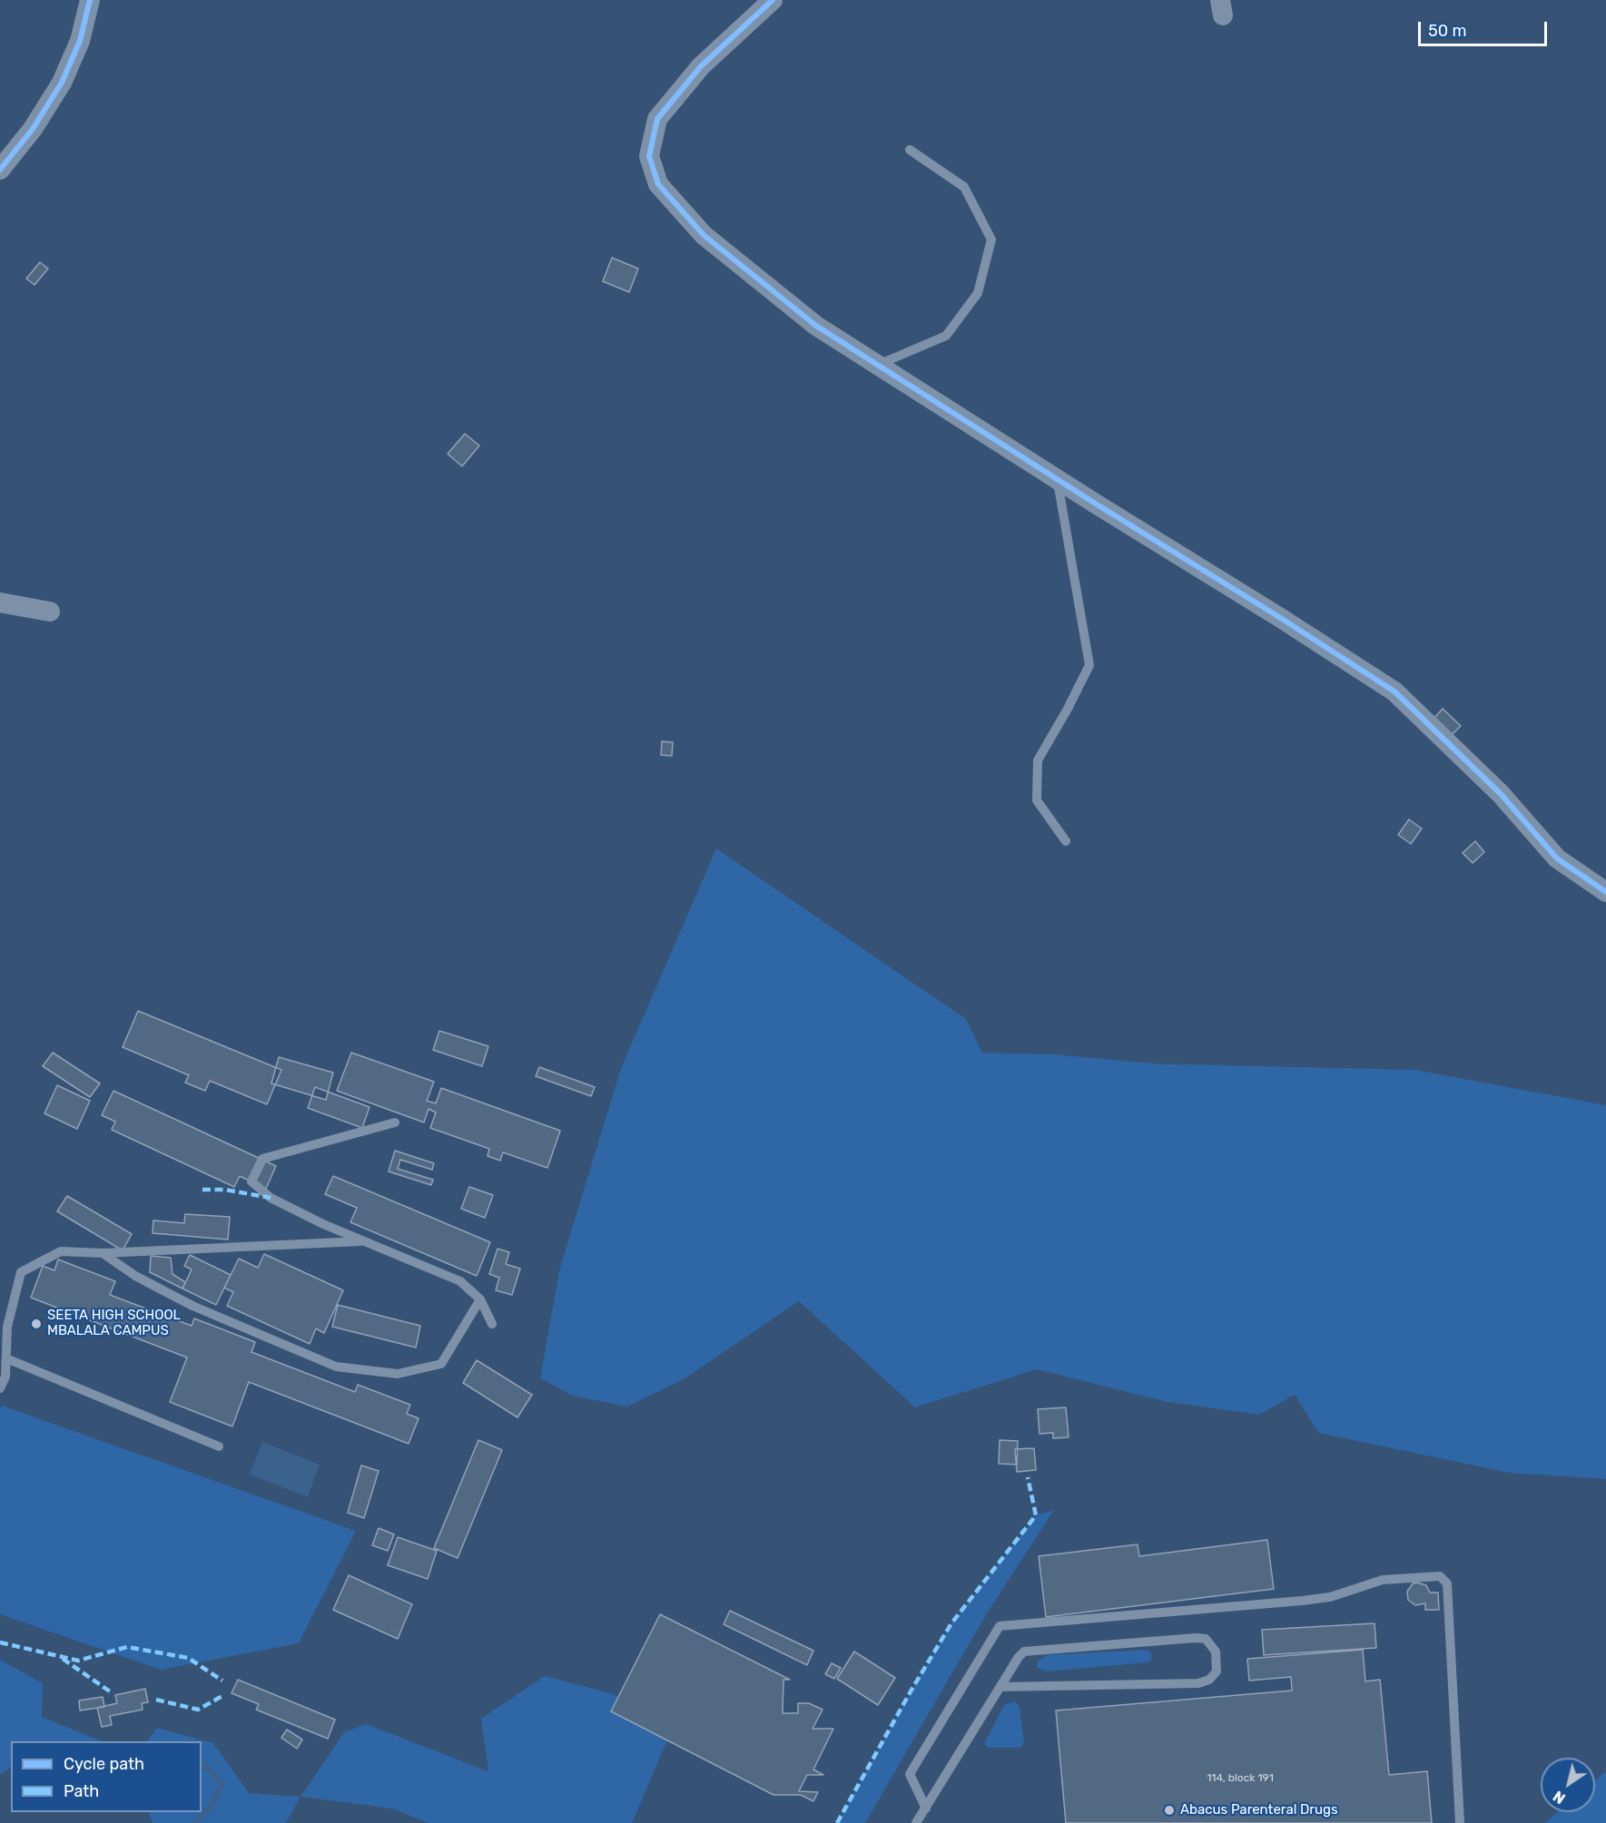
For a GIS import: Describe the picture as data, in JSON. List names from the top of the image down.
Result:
{
  "places": ["SEETA HIGH SCHOOL MBALALA CAMPUS", "Abacus Parenteral Drugs"],
  "house_numbers": ["114, block 191"],
  "legend": ["Cycle path", "Path"],
  "scale_bar": "50 m",
  "north": "bottom left"
}
